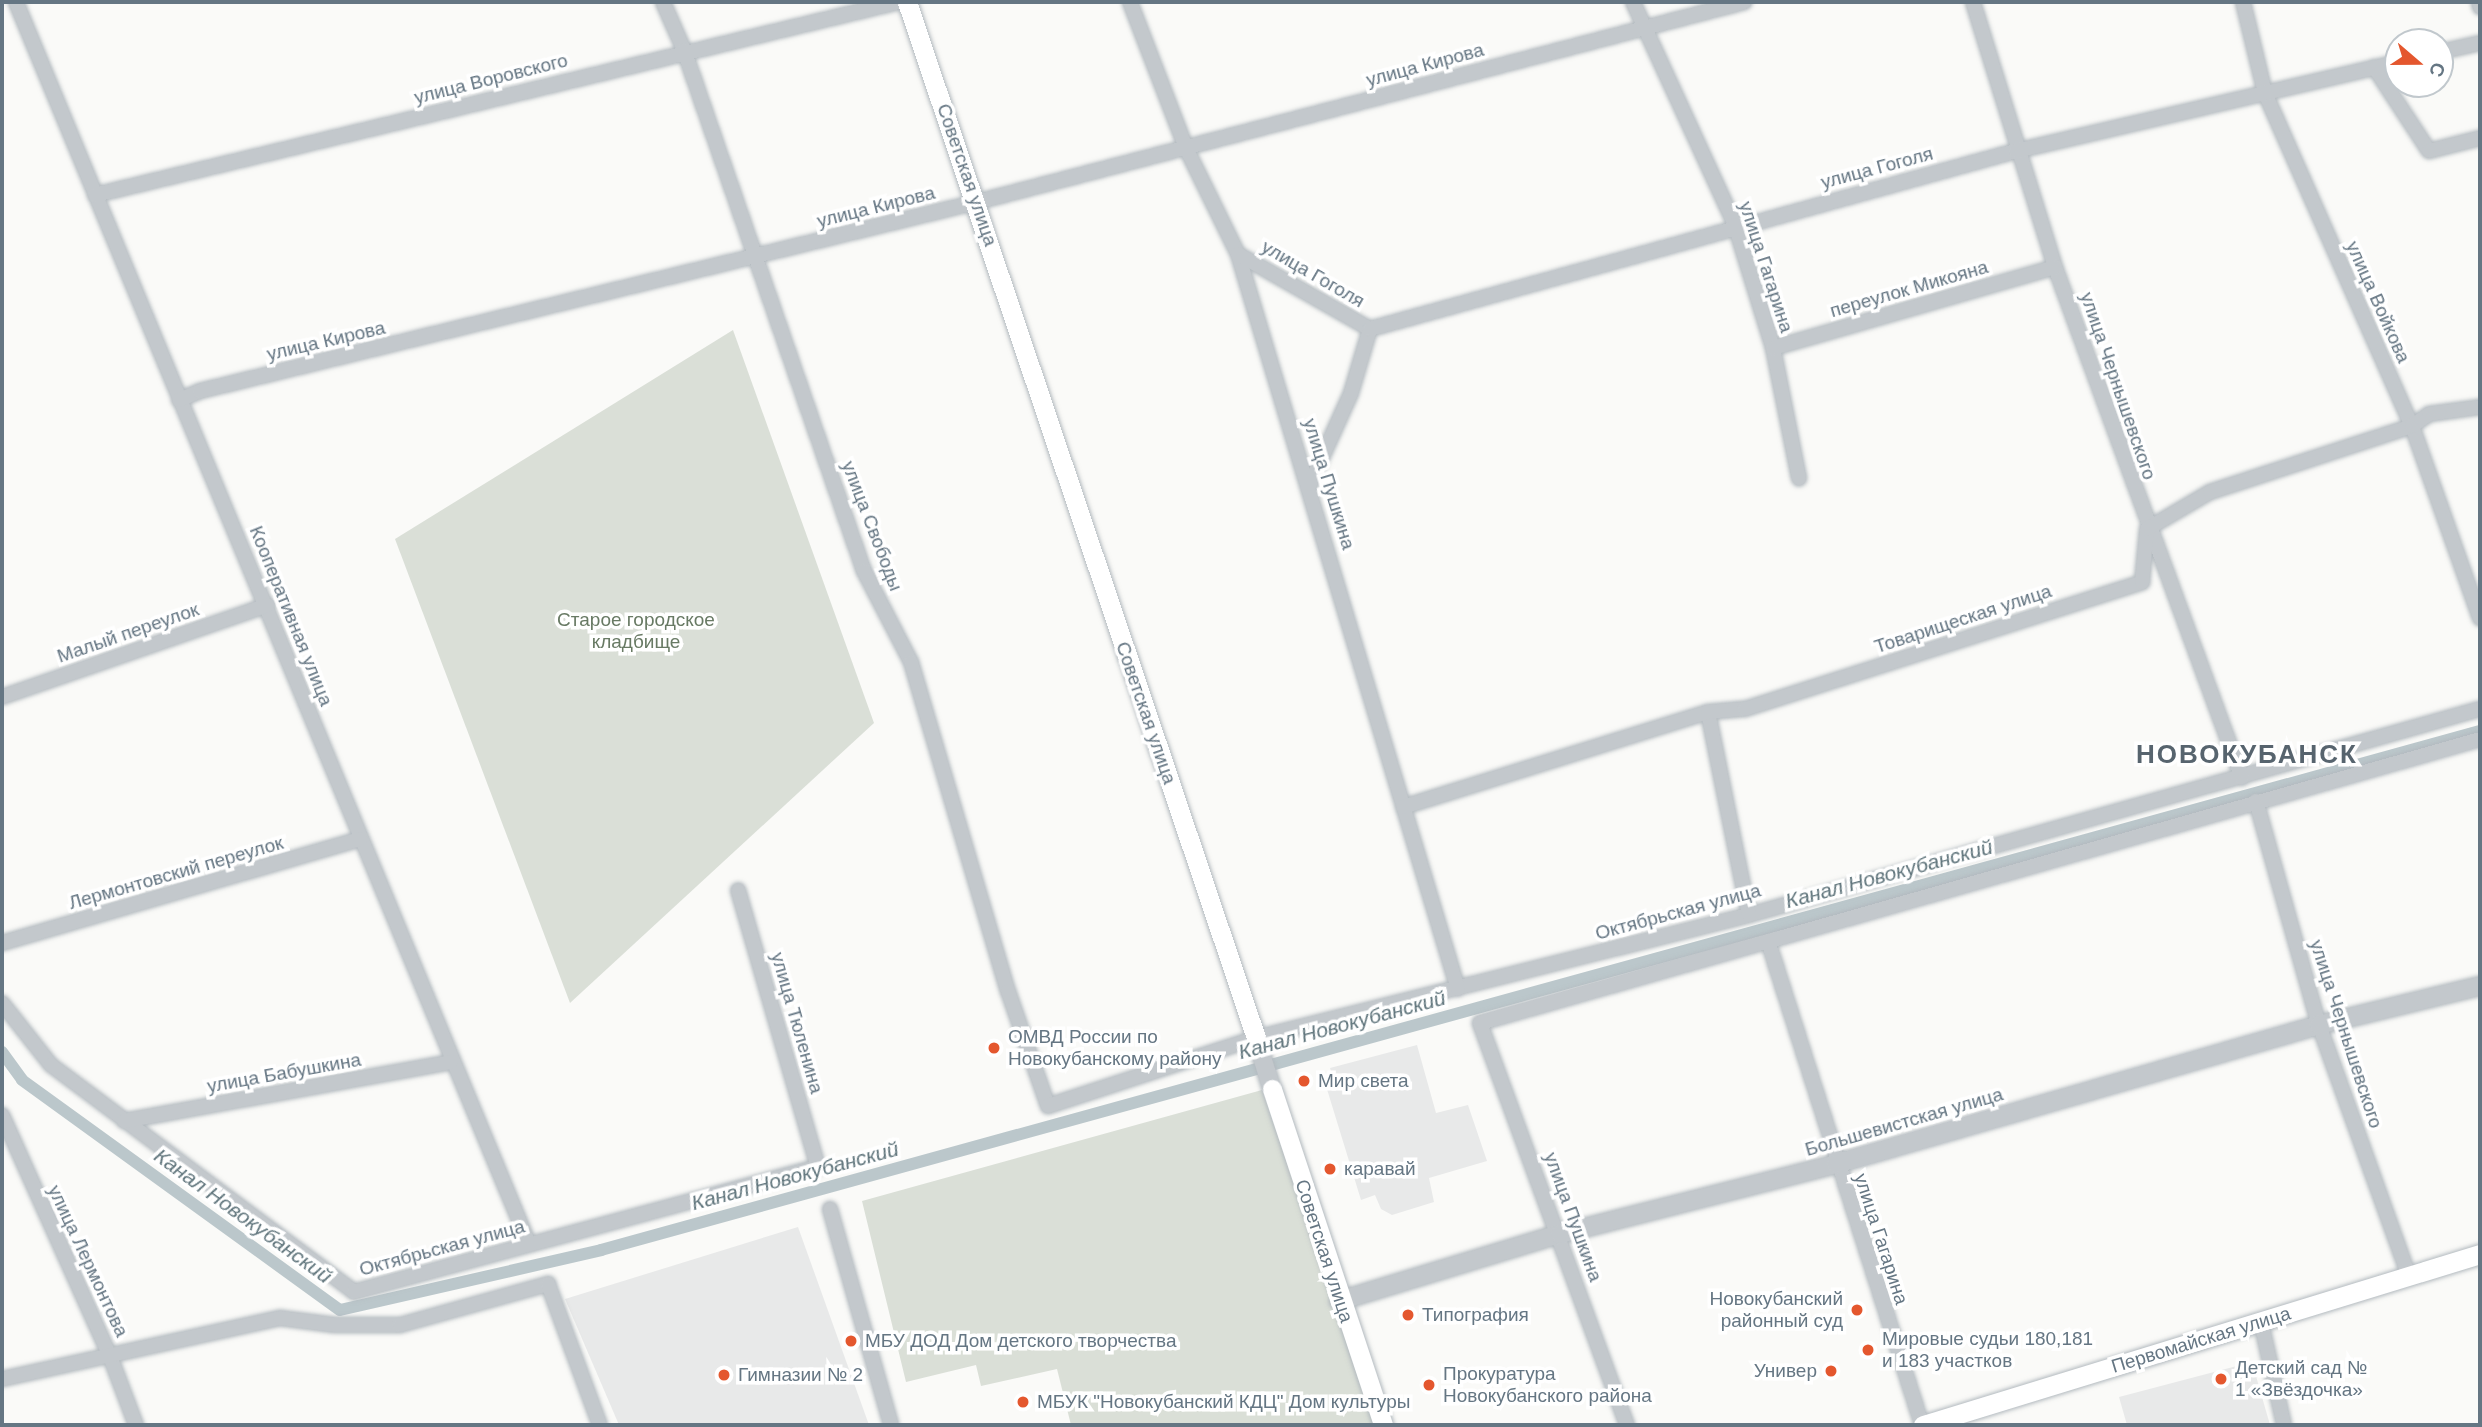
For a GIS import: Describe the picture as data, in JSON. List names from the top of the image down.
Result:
{
  "streets": {
    "main road": ["Советская улица", "Первомайская улица"],
    "street": [
      "улица Кирова",
      "улица Воровского",
      "улица Гоголя",
      "улица Гагарина",
      "переулок Микояна",
      "улица Войкова",
      "улица Чернышевского",
      "улица Пушкина",
      "улица Свободы",
      "Кооперативная улица",
      "Товарищеская улица",
      "Малый переулок",
      "Лермонтовский переулок",
      "Октябрьская улица",
      "улица Тюленина",
      "улица Бабушкина",
      "Большевистская улица",
      "улица Лермонтова"
    ]
  },
  "crossings": [
    ["улица Кирова", "Советская улица"],
    ["улица Кирова", "улица Гагарина"],
    ["улица Кирова", "улица Пушкина"],
    ["улица Кирова", "улица Свободы"],
    ["улица Кирова", "Кооперативная улица"],
    ["улица Воровского", "улица Свободы"],
    ["улица Воровского", "Кооперативная улица"],
    ["улица Гоголя", "улица Гагарина"],
    ["улица Гоголя", "улица Войкова"],
    ["улица Гоголя", "улица Чернышевского"],
    ["улица Гоголя", "улица Пушкина"],
    ["Советская улица", "Октябрьская улица"],
    ["Советская улица", "Большевистская улица"],
    ["улица Гагарина", "переулок Микояна"],
    ["улица Гагарина", "улица Пушкина"],
    ["улица Гагарина", "Большевистская улица"],
    ["улица Гагарина", "Первомайская улица"],
    ["переулок Микояна", "улица Чернышевского"],
    ["улица Чернышевского", "Товарищеская улица"],
    ["улица Чернышевского", "Октябрьская улица"],
    ["улица Чернышевского", "Большевистская улица"],
    ["улица Чернышевского", "Первомайская улица"],
    ["улица Пушкина", "Товарищеская улица"],
    ["улица Пушкина", "Октябрьская улица"],
    ["улица Пушкина", "Большевистская улица"],
    ["улица Свободы", "Октябрьская улица"],
    ["Кооперативная улица", "Малый переулок"],
    ["Кооперативная улица", "Лермонтовский переулок"],
    ["Кооперативная улица", "Октябрьская улица"],
    ["Кооперативная улица", "улица Бабушкина"],
    ["Октябрьская улица", "улица Тюленина"],
    ["Октябрьская улица", "улица Бабушкина"]
  ],
  "districts": ["НОВОКУБАНСК"],
  "water": ["Канал Новокубанский"],
  "parks": ["Старое городское кладбище"],
  "places": [
    "ОМВД России по Новокубанскому району",
    "Мир света",
    "каравай",
    "Новокубанский районный суд",
    "Типография",
    "МБУ ДОД Дом детского творчества",
    "Мировые судьи 180,181 и 183 участков",
    "Универ",
    "Гимназии № 2",
    "Детский сад № 1 «Звёздочка»",
    "Прокуратура Новокубанского района",
    "МБУК \"Новокубанский КДЦ\" Дом культуры"
  ],
  "north": "right"
}
